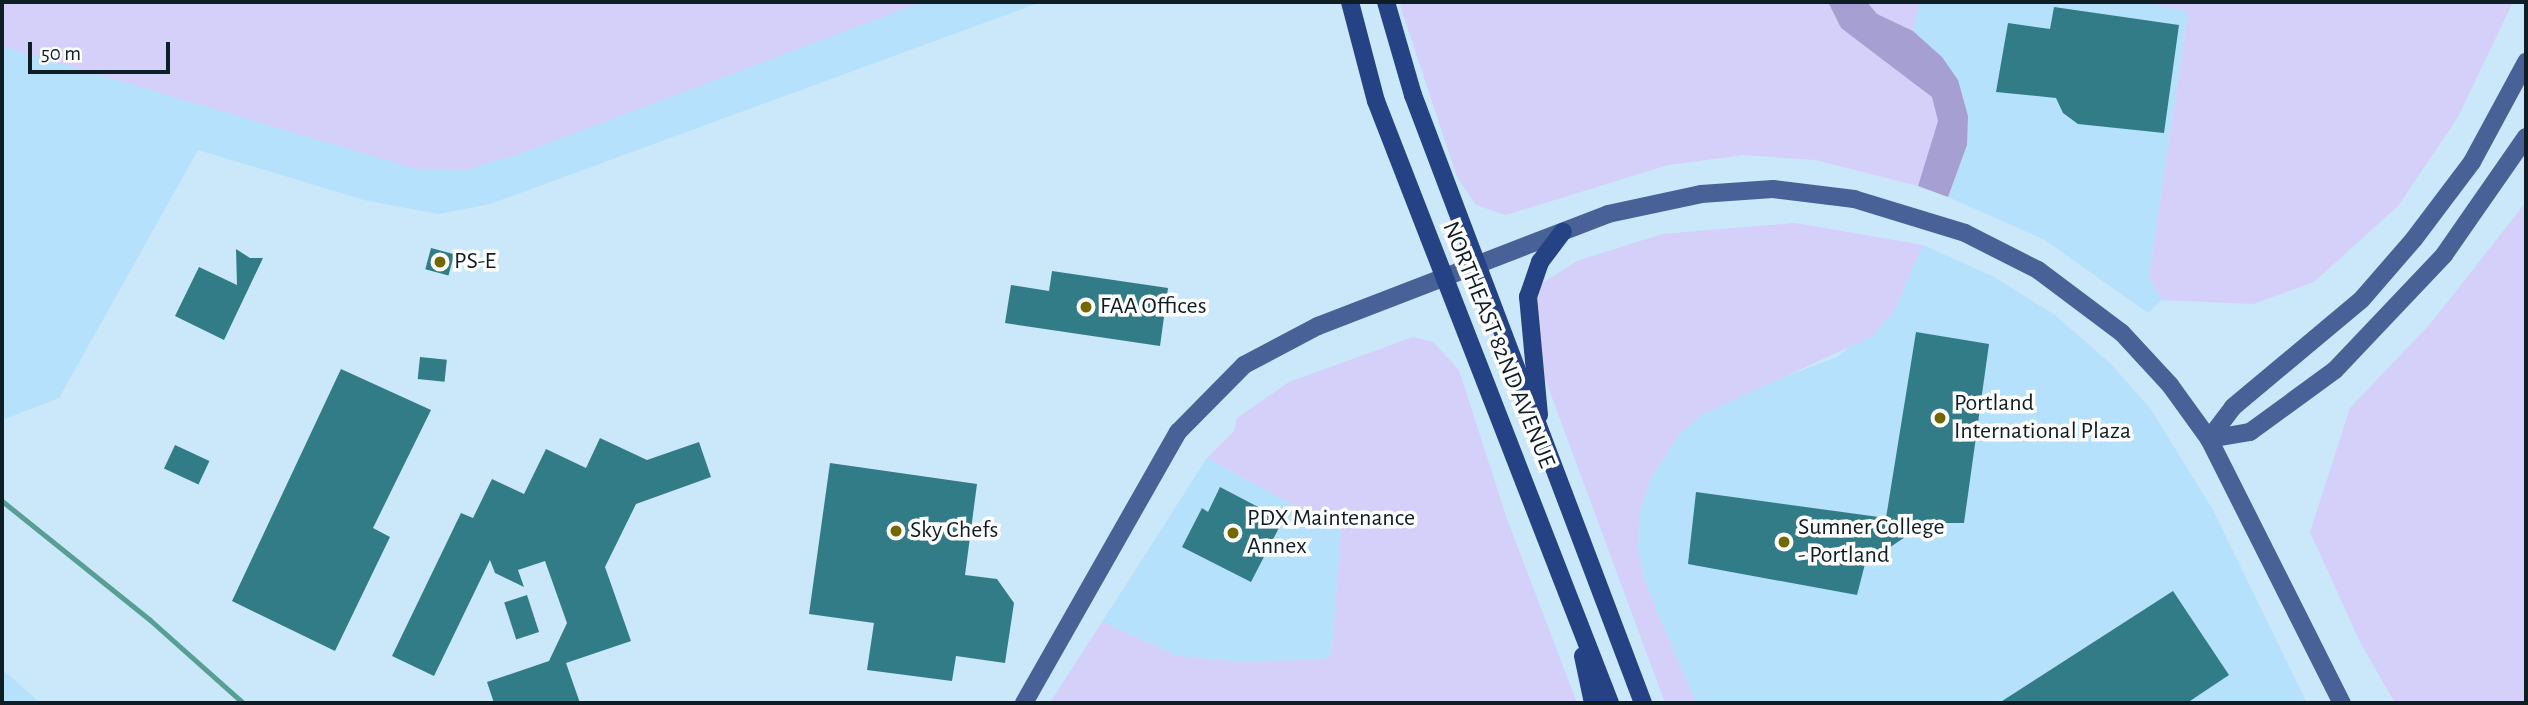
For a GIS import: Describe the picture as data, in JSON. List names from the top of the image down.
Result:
{
  "streets": {
    "main road": ["NORTHEAST 82ND AVENUE"]
  },
  "places": [
    "PS-E",
    "FAA Offices",
    "Portland International Plaza",
    "Sky Chefs",
    "PDX Maintenance Annex",
    "Sumner College - Portland"
  ],
  "scale_bar": "50 m"
}
